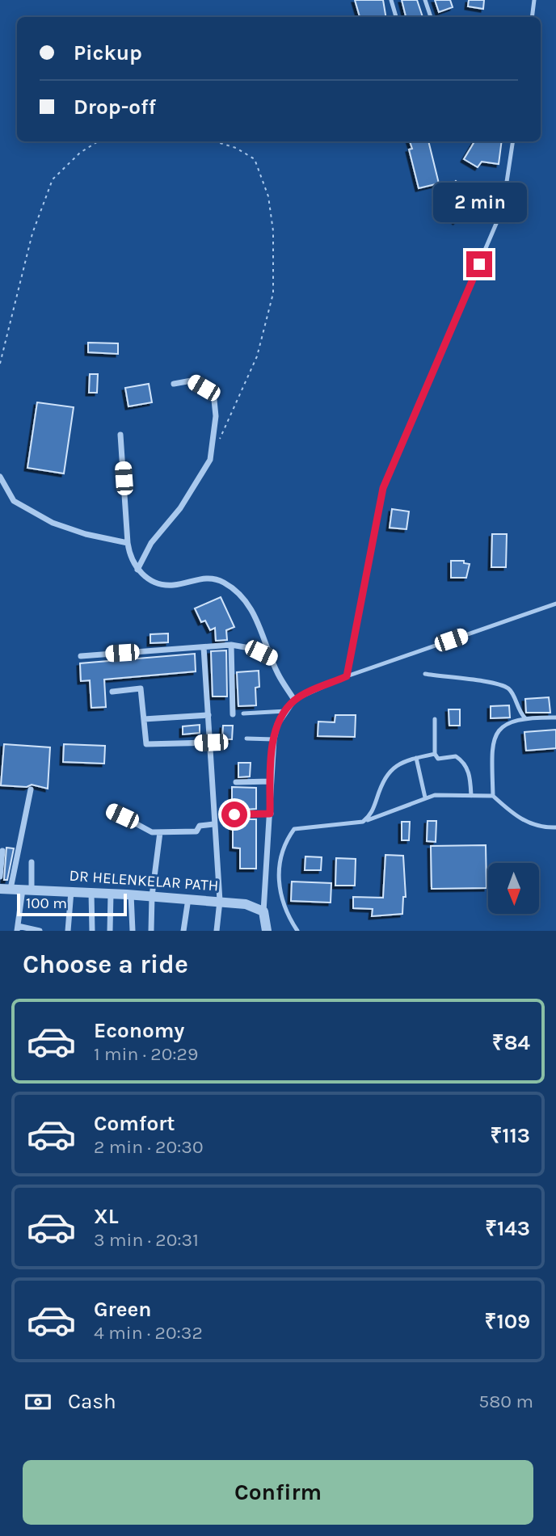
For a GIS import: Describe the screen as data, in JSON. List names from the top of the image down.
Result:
{
  "streets": {
    "street": ["DR HELENKELAR PATH"]
  },
  "scale_bar": "100 m",
  "north": "bottom",
  "page": {
    "banner": ["Pickup", "Drop-off"],
    "bubble": "2 min",
    "scale": "100 m",
    "heading": "Choose a ride",
    "list": [
      {
        "name": "Economy",
        "note": "1 min · 20:29",
        "value": "₹84"
      },
      {
        "name": "Comfort",
        "note": "2 min · 20:30",
        "value": "₹113"
      },
      {
        "name": "XL",
        "note": "3 min · 20:31",
        "value": "₹143"
      },
      {
        "name": "Green",
        "note": "4 min · 20:32",
        "value": "₹109"
      }
    ],
    "pay": ["Cash", "580 m"],
    "buttons": "Confirm"
  }
}
